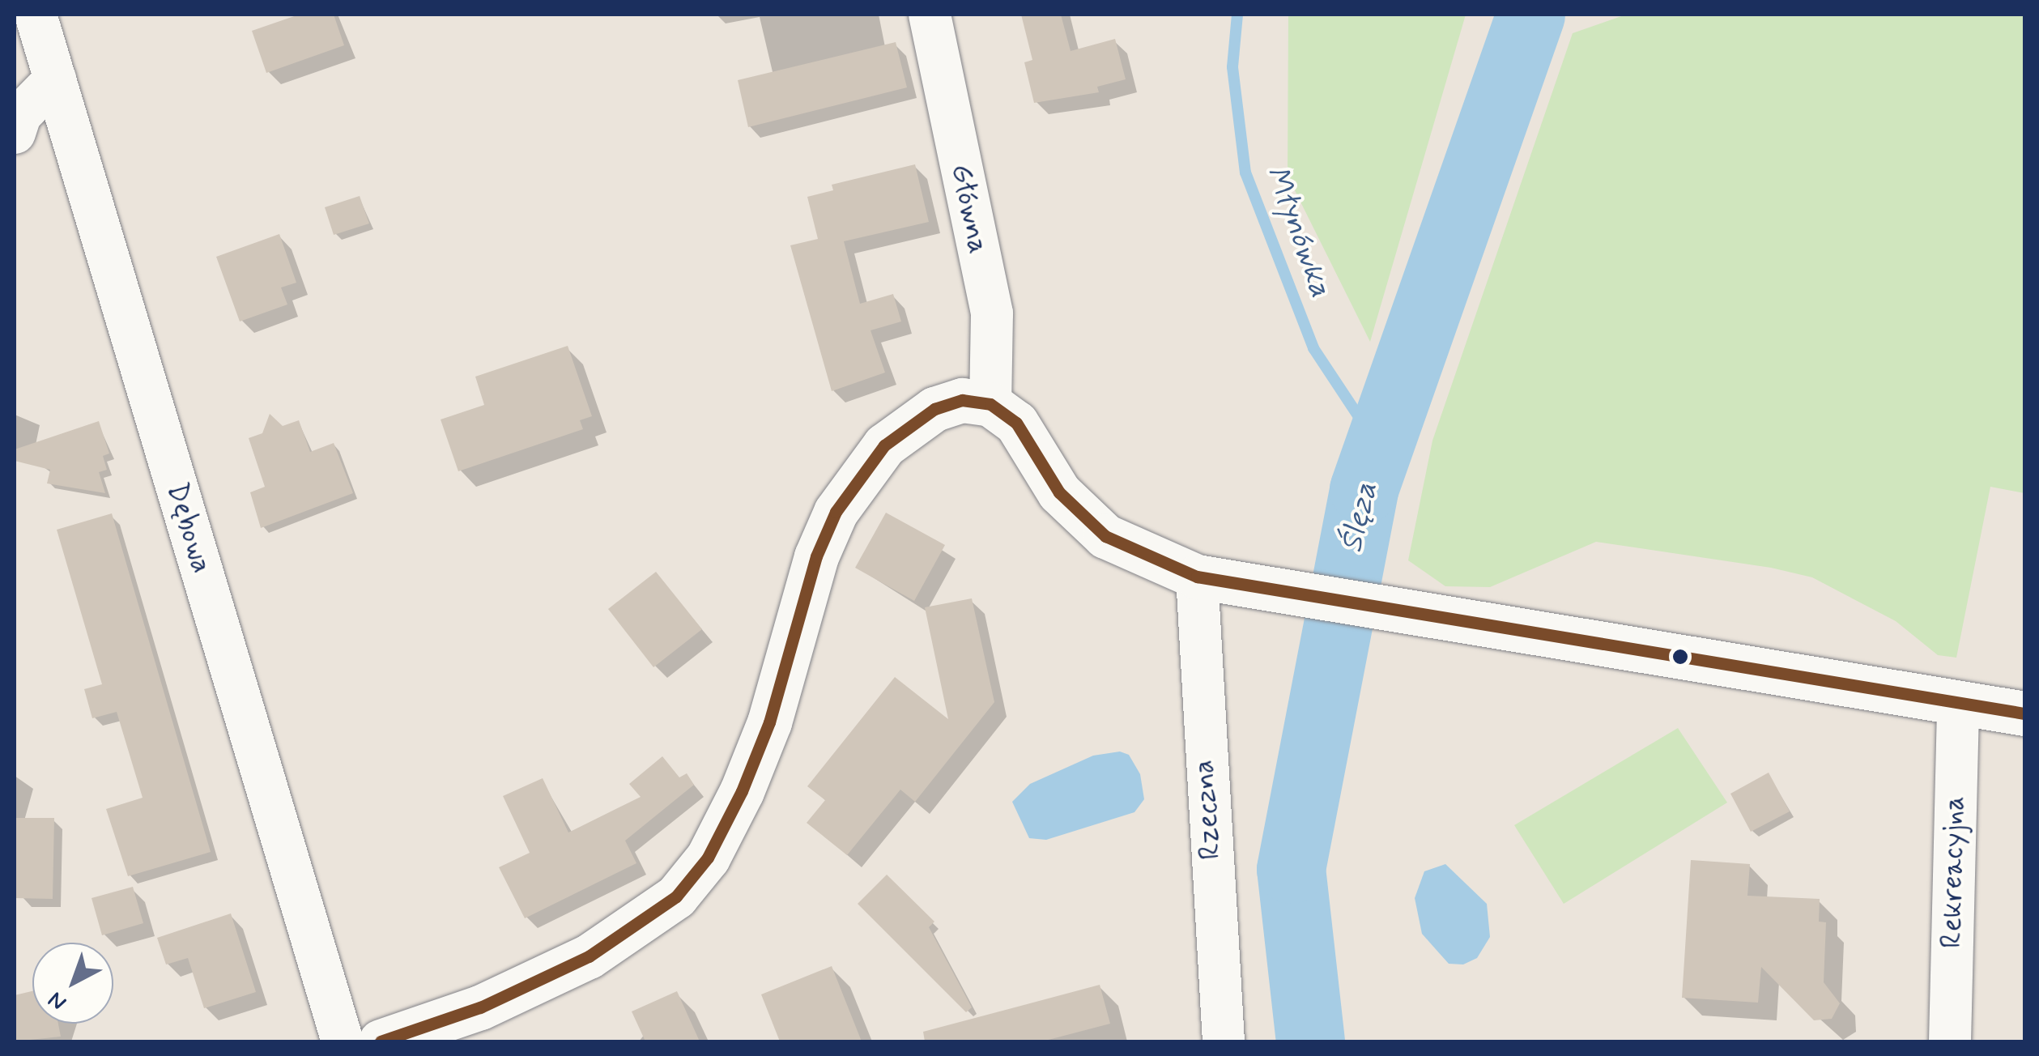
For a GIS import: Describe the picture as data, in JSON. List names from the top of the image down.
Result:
{
  "streets": {
    "street": [
      "Główna",
      "Dębowa",
      "Rzeczna",
      "Rekreacyjna"
    ]
  },
  "water": ["Młynówka", "Ślęza"],
  "north": "bottom left"
}
